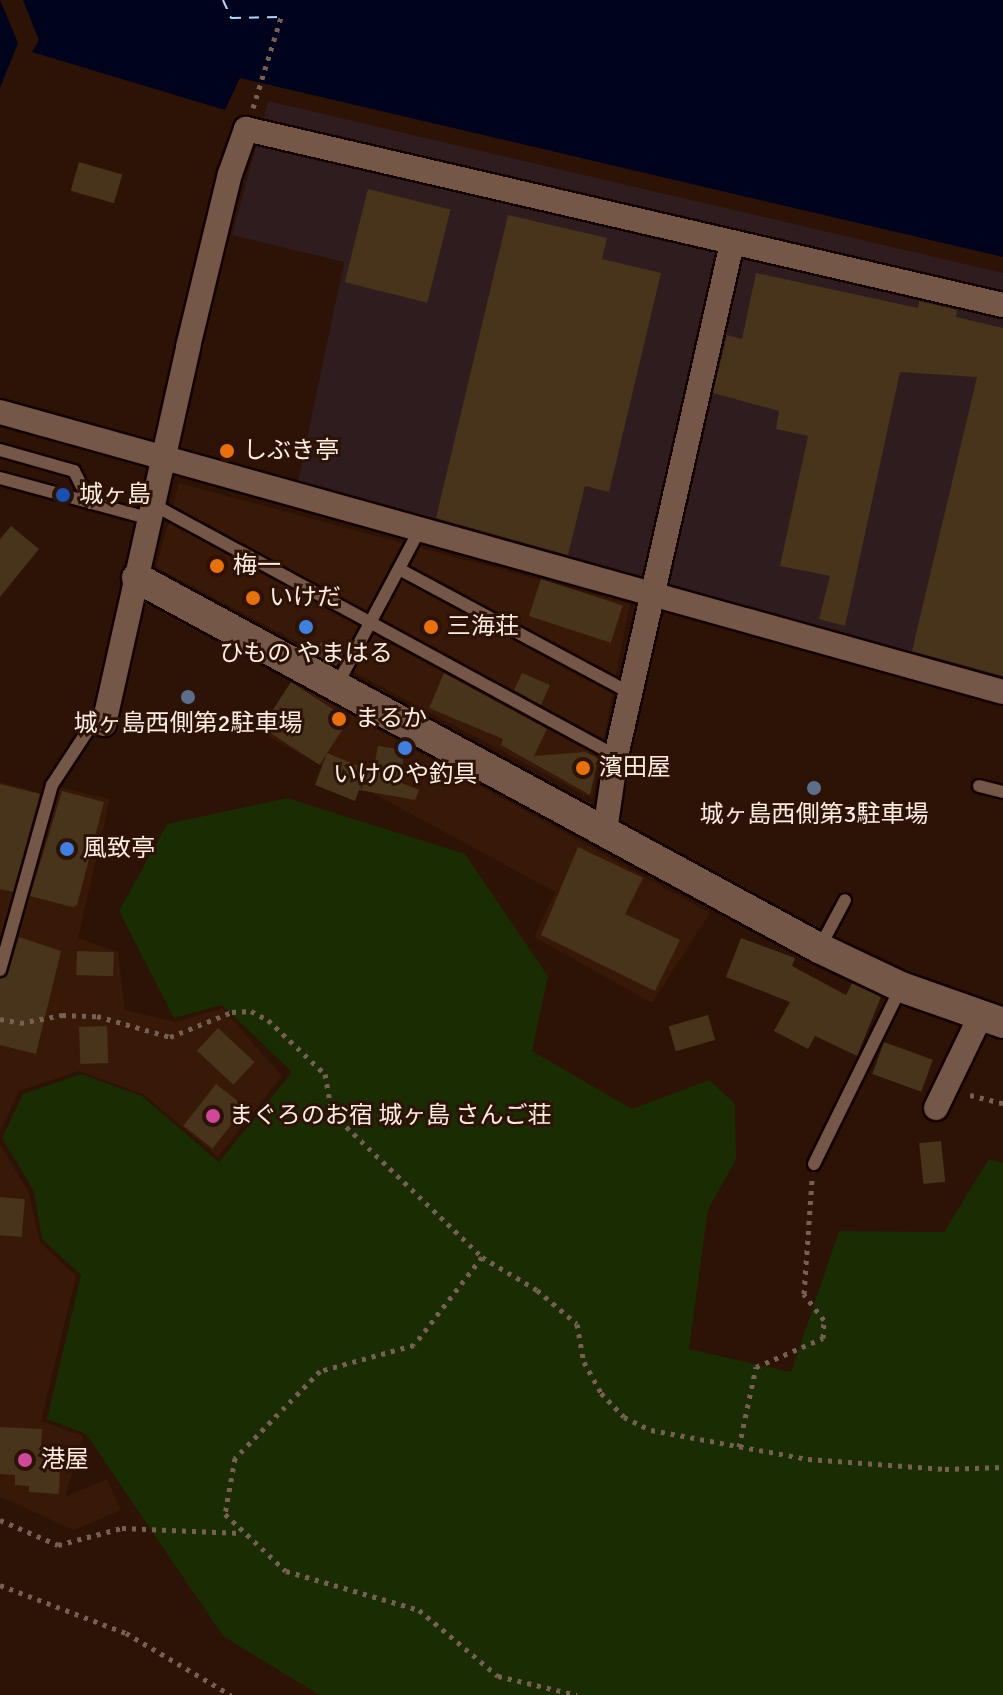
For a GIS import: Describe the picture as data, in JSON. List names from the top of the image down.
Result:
{
  "places": [
    "しぶき亭",
    "城ヶ島",
    "梅一",
    "いけだ",
    "ひもの やまはる",
    "三海荘",
    "城ヶ島西側第2駐車場",
    "まるか",
    "いけのや釣具",
    "濱田屋",
    "城ヶ島西側第3駐車場",
    "風致亭",
    "まぐろのお宿 城ヶ島 さんご荘",
    "港屋"
  ]
}
